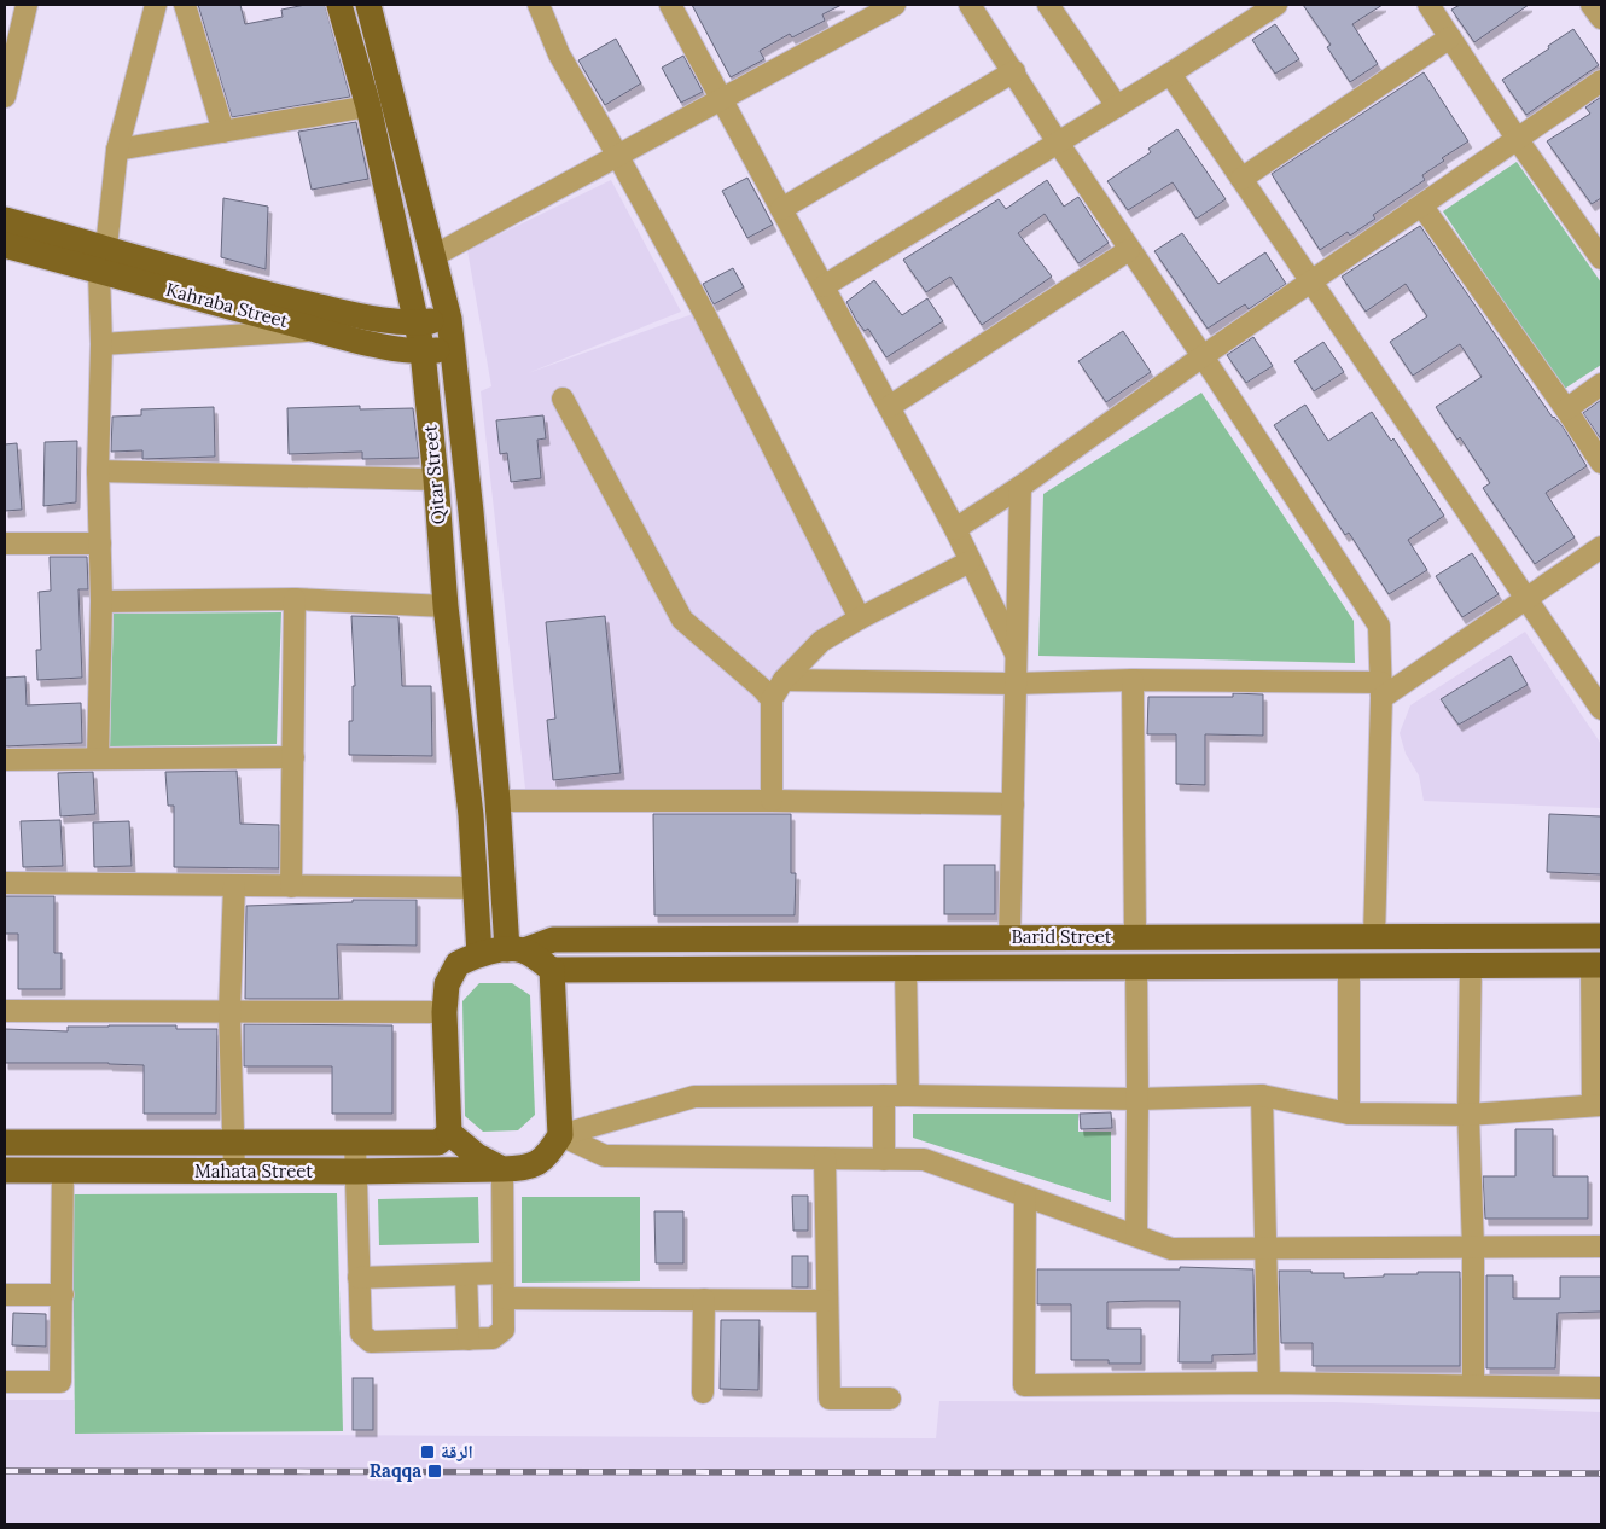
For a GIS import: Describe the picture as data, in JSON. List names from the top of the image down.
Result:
{
  "streets": {
    "main road": [
      "Kahraba Street",
      "Qitar Street",
      "Barid Street",
      "Mahata Street"
    ]
  },
  "crossings": [
    ["Kahraba Street", "Qitar Street"],
    ["Qitar Street", "Barid Street"]
  ],
  "places": {
    "transit": ["الرقة", "Raqqa"]
  }
}
